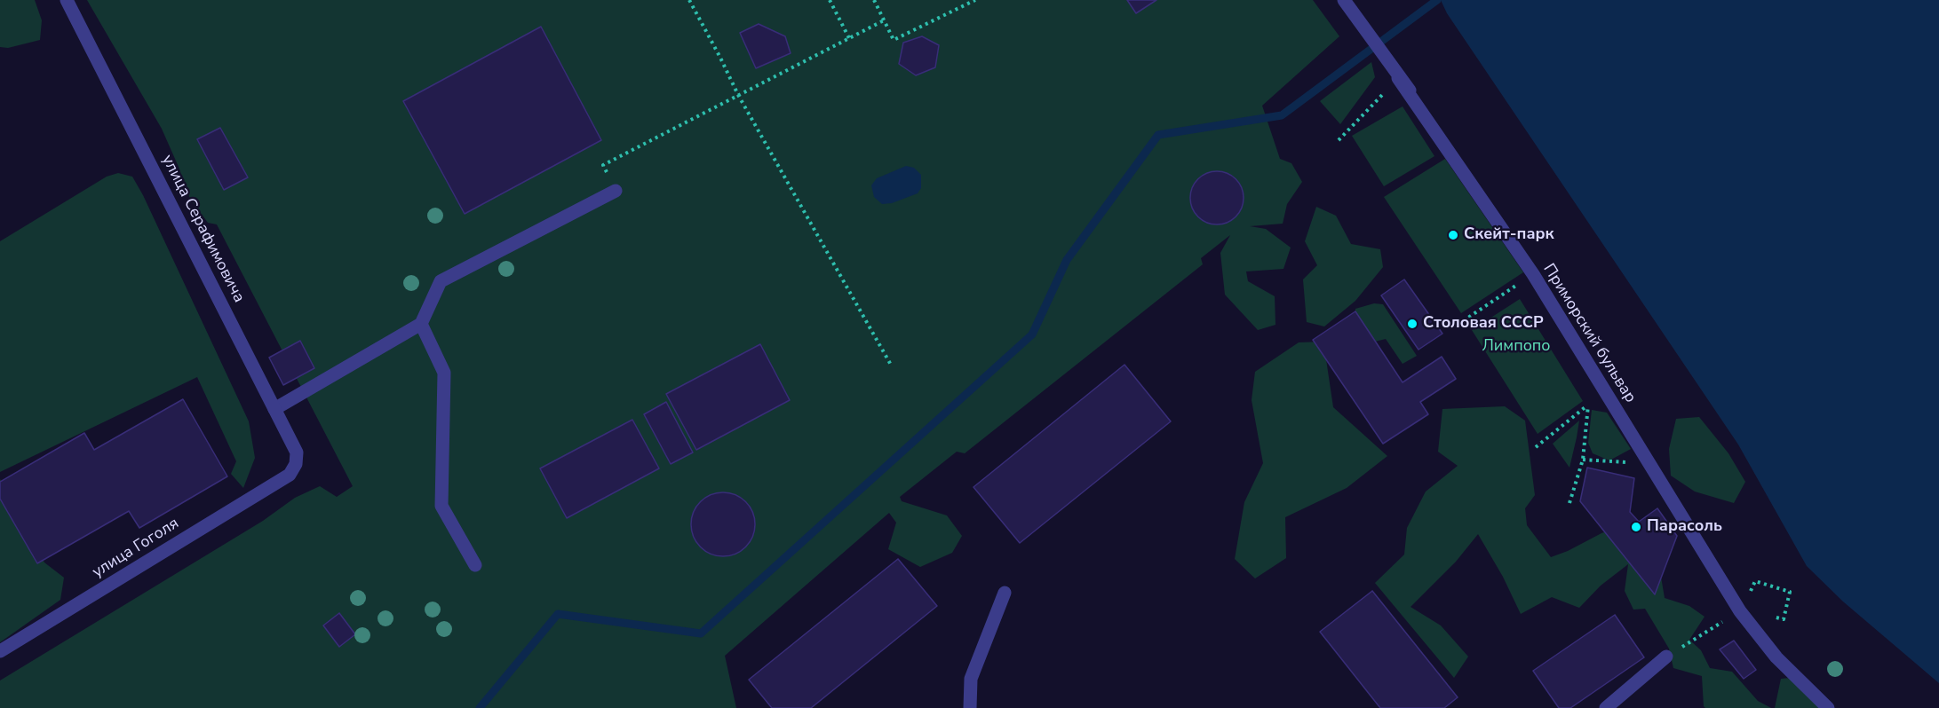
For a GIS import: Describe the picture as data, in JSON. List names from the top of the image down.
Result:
{
  "streets": {
    "street": ["улица Серафимовича", "Приморский бульвар", "улица Гоголя"]
  },
  "crossings": [
    ["улица Серафимовича", "улица Гоголя"]
  ],
  "parks": ["Лимпопо"],
  "places": ["Скейт-парк", "Столовая СССР", "Парасоль"]
}
